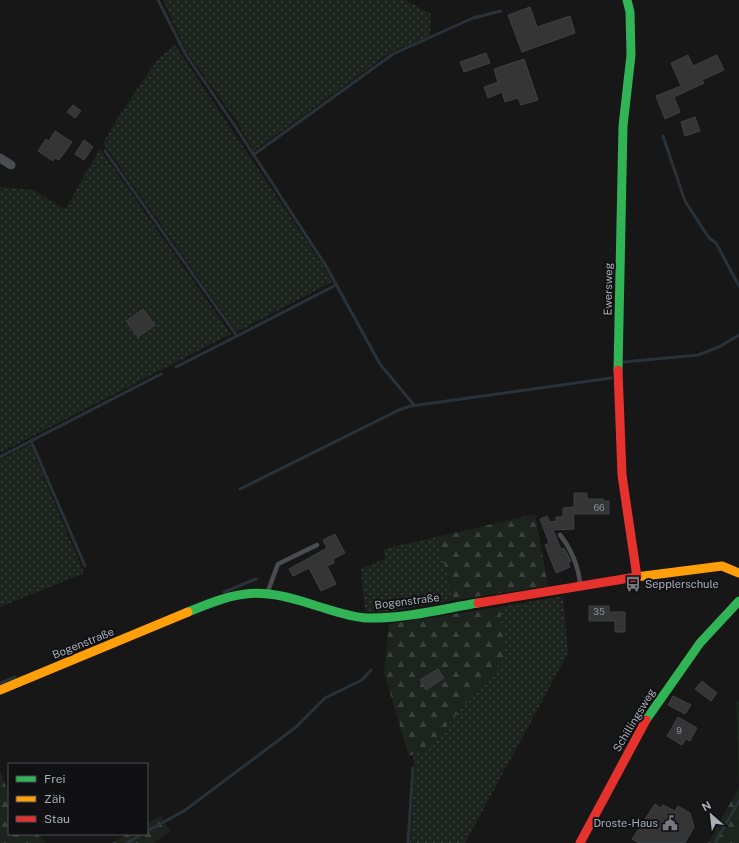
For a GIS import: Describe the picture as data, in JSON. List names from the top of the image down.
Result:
{
  "streets": {
    "street": ["Ewersweg", "Bogenstraße", "Schillingsweg"]
  },
  "crossings": [
    ["Ewersweg", "Bogenstraße"]
  ],
  "places": {
    "bus stop": ["Sepplerschule"],
    "public building": ["Droste-Haus"]
  },
  "house_numbers": ["66", "35", "9"],
  "legend": ["Frei", "Zäh", "Stau"],
  "north": "top left"
}
